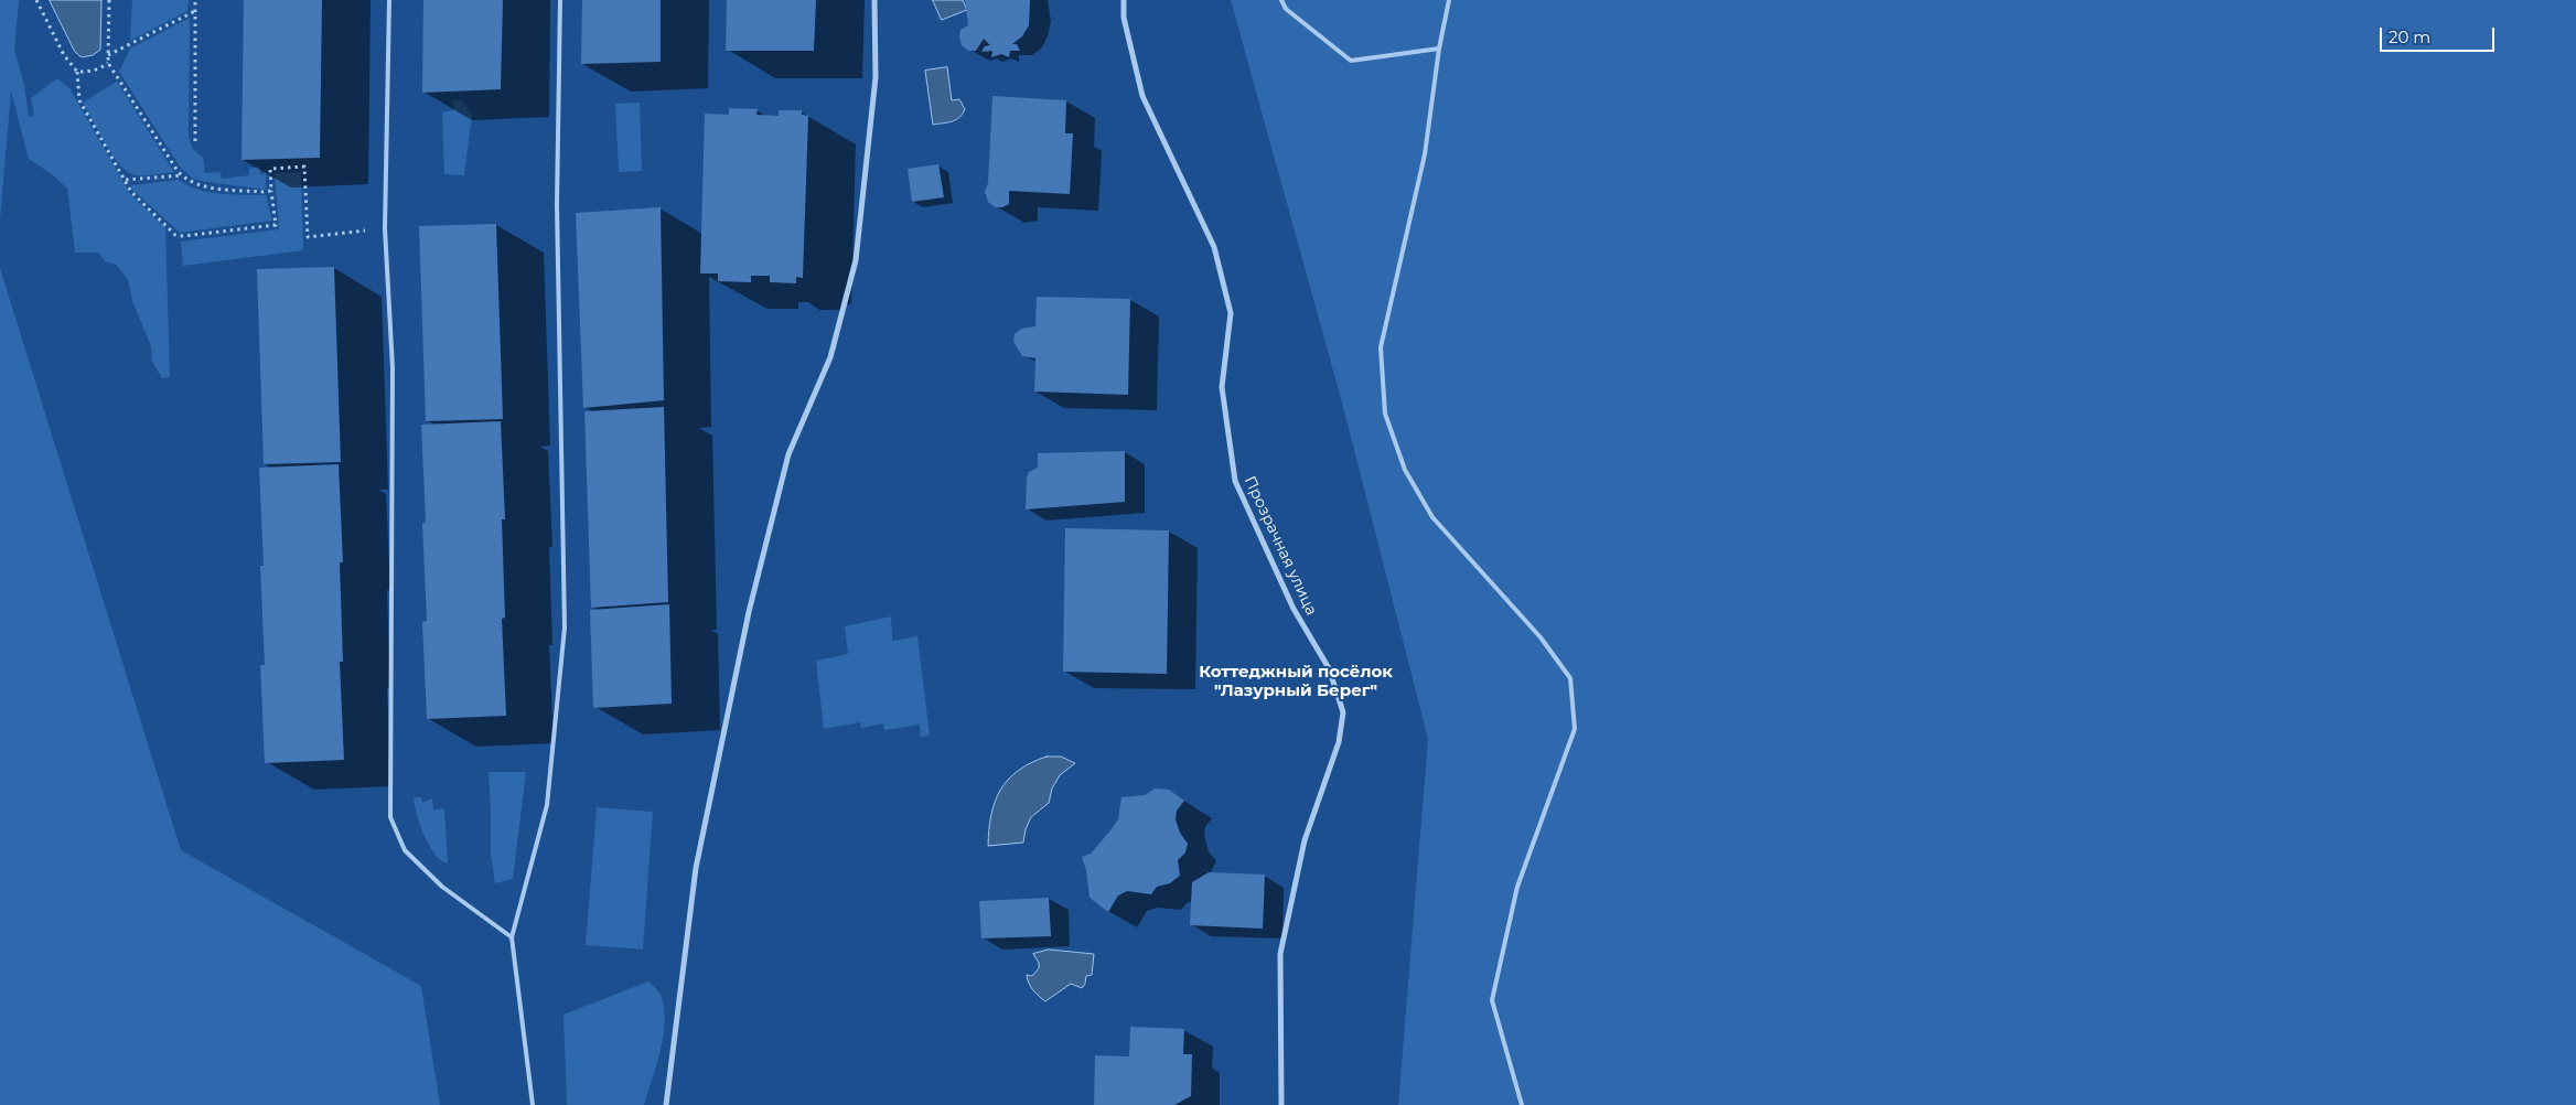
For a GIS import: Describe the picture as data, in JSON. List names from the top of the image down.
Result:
{
  "streets": {
    "street": ["Прозрачная улица"]
  },
  "districts": ["Коттеджный посёлок \"Лазурный Берег\""],
  "scale_bar": "20 m"
}
